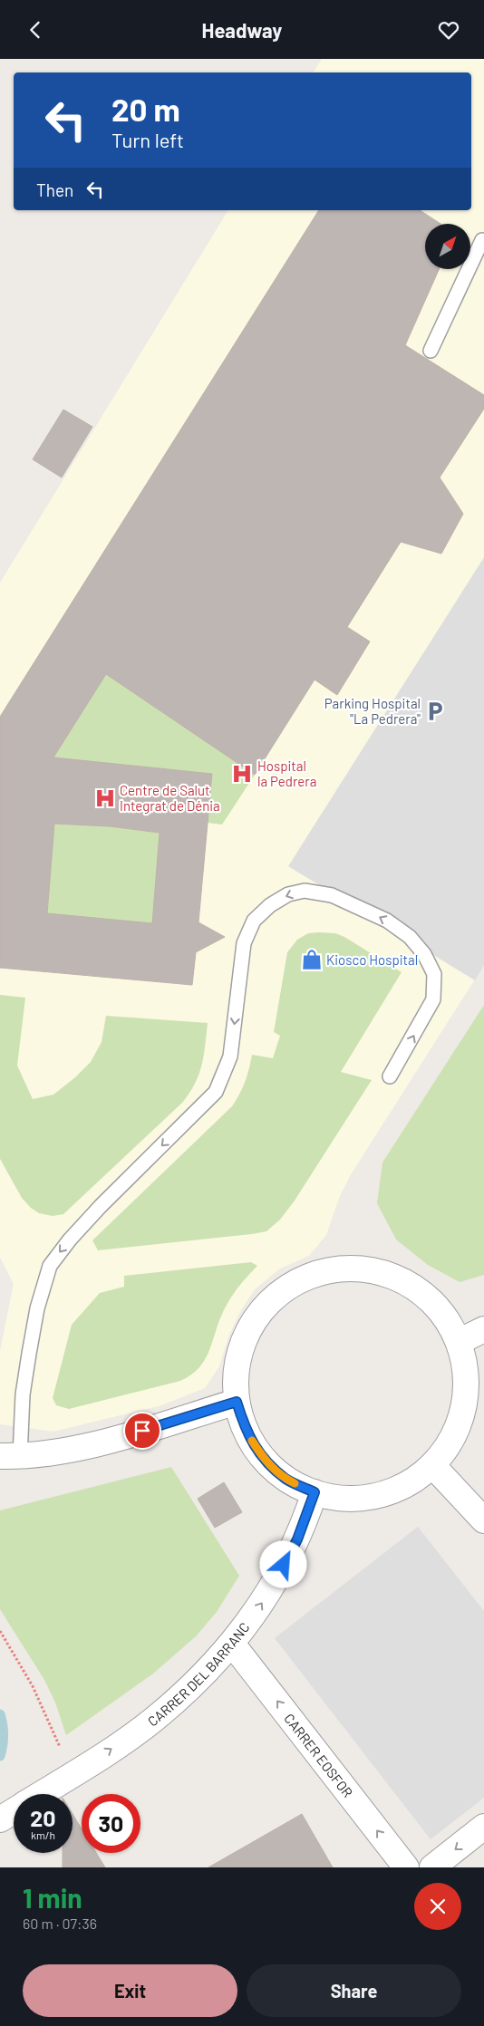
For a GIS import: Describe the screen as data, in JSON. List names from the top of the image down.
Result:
{
  "streets": {
    "street": ["CARRER DEL BARRANC", "CARRER EOSFOR"]
  },
  "crossings": [
    ["CARRER DEL BARRANC", "CARRER EOSFOR"]
  ],
  "one_way": ["CARRER DEL BARRANC", "CARRER EOSFOR"],
  "places": {
    "parking": ["Parking Hospital \"La Pedrera\""],
    "hospital": ["Hospital la Pedrera", "Centre de Salut Integrat de Dénia"],
    "shop": ["Kiosco Hospital"]
  },
  "north": "top right",
  "page": {
    "header": "Headway",
    "turn": ["20 m", "Turn left"],
    "then": "Then",
    "speed": "20 km/h",
    "limit": "30",
    "heading": ["1 min", "60 m · 07:36"],
    "buttons": ["Exit", "Share"]
  }
}
